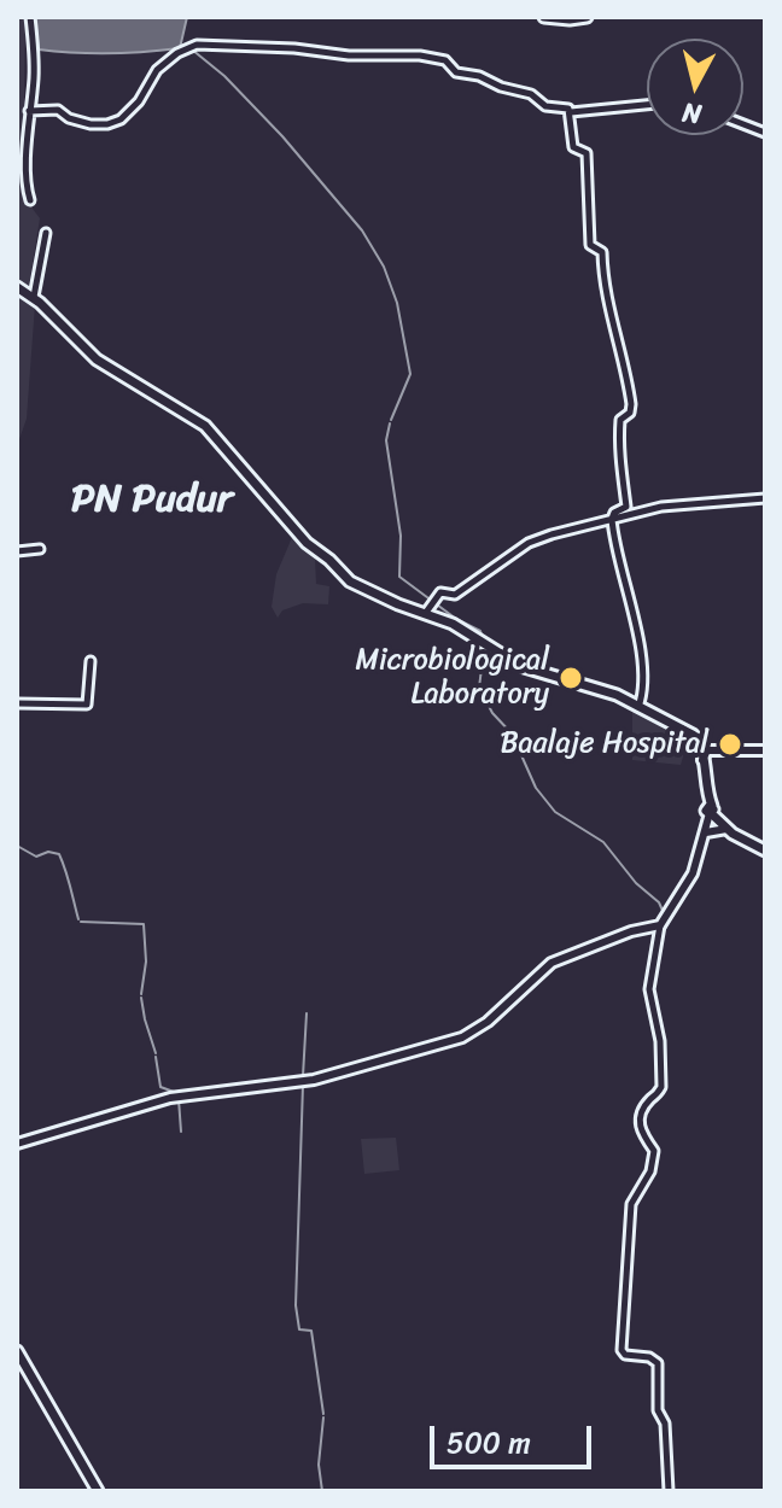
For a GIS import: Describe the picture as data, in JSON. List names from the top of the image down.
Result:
{
  "districts": ["PN Pudur"],
  "places": ["Microbiological Laboratory", "Baalaje Hospital"],
  "scale_bar": "500 m",
  "north": "bottom"
}
